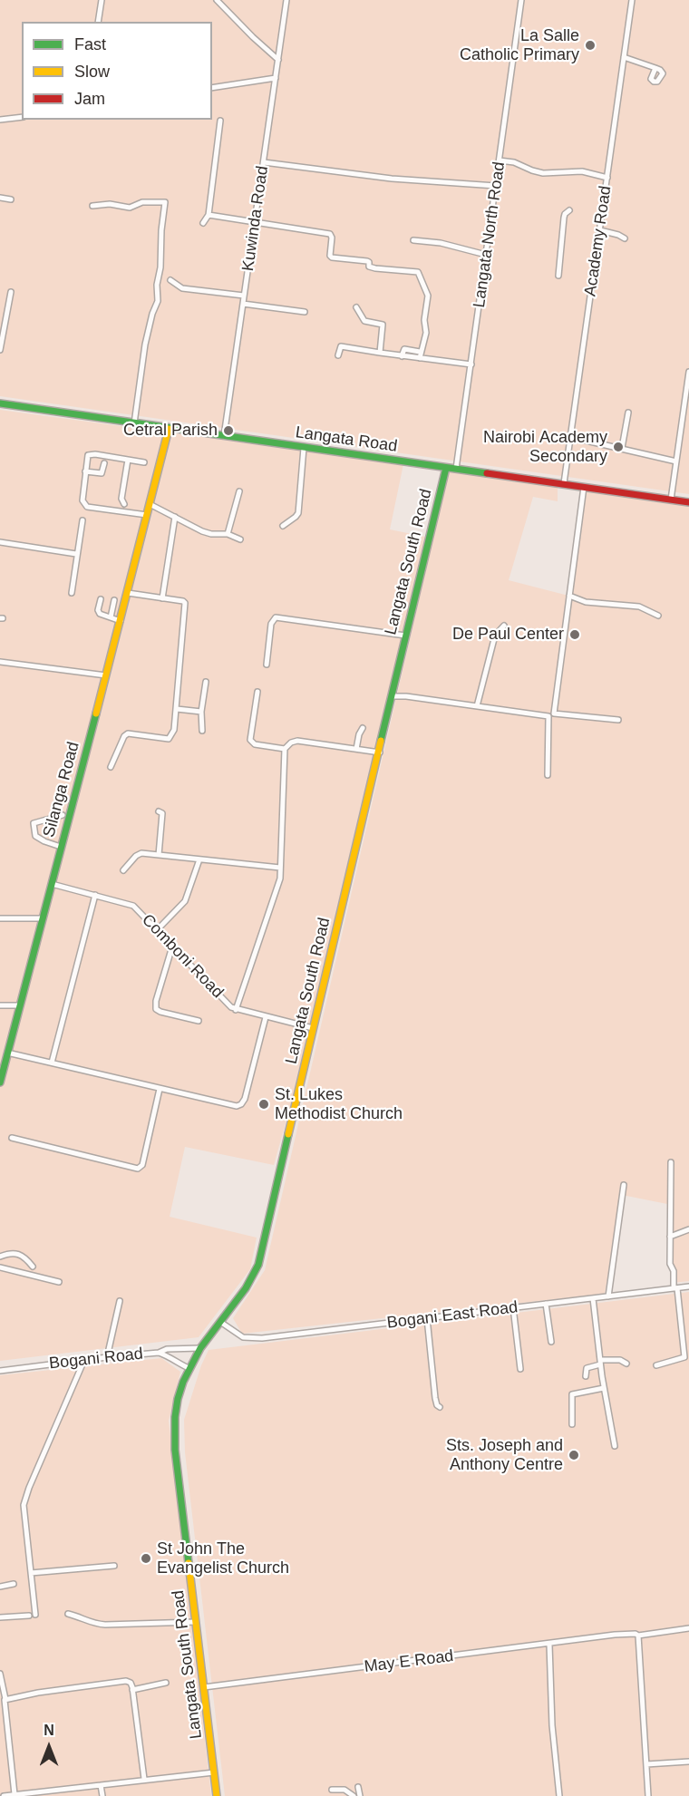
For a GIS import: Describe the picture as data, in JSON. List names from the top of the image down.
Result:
{
  "streets": {
    "street": [
      "Kuwinda Road",
      "Langata North Road",
      "Academy Road",
      "Langata Road",
      "Langata South Road",
      "Silanga Road",
      "Comboni Road",
      "Bogani East Road",
      "Bogani Road",
      "May E Road"
    ]
  },
  "crossings": [
    ["Kuwinda Road", "Langata Road"],
    ["Langata North Road", "Langata Road"],
    ["Academy Road", "Langata Road"],
    ["Langata Road", "Langata South Road"],
    ["Langata Road", "Silanga Road"],
    ["Langata South Road", "Comboni Road"],
    ["Langata South Road", "Bogani East Road"],
    ["Langata South Road", "Bogani Road"],
    ["Langata South Road", "May E Road"],
    ["Silanga Road", "Comboni Road"]
  ],
  "places": [
    "La Salle Catholic Primary",
    "Cetral Parish",
    "Nairobi Academy Secondary",
    "De Paul Center",
    "St. Lukes Methodist Church",
    "Sts. Joseph and Anthony Centre",
    "St John The Evangelist Church"
  ],
  "legend": ["Fast", "Slow", "Jam"],
  "north": "top"
}
